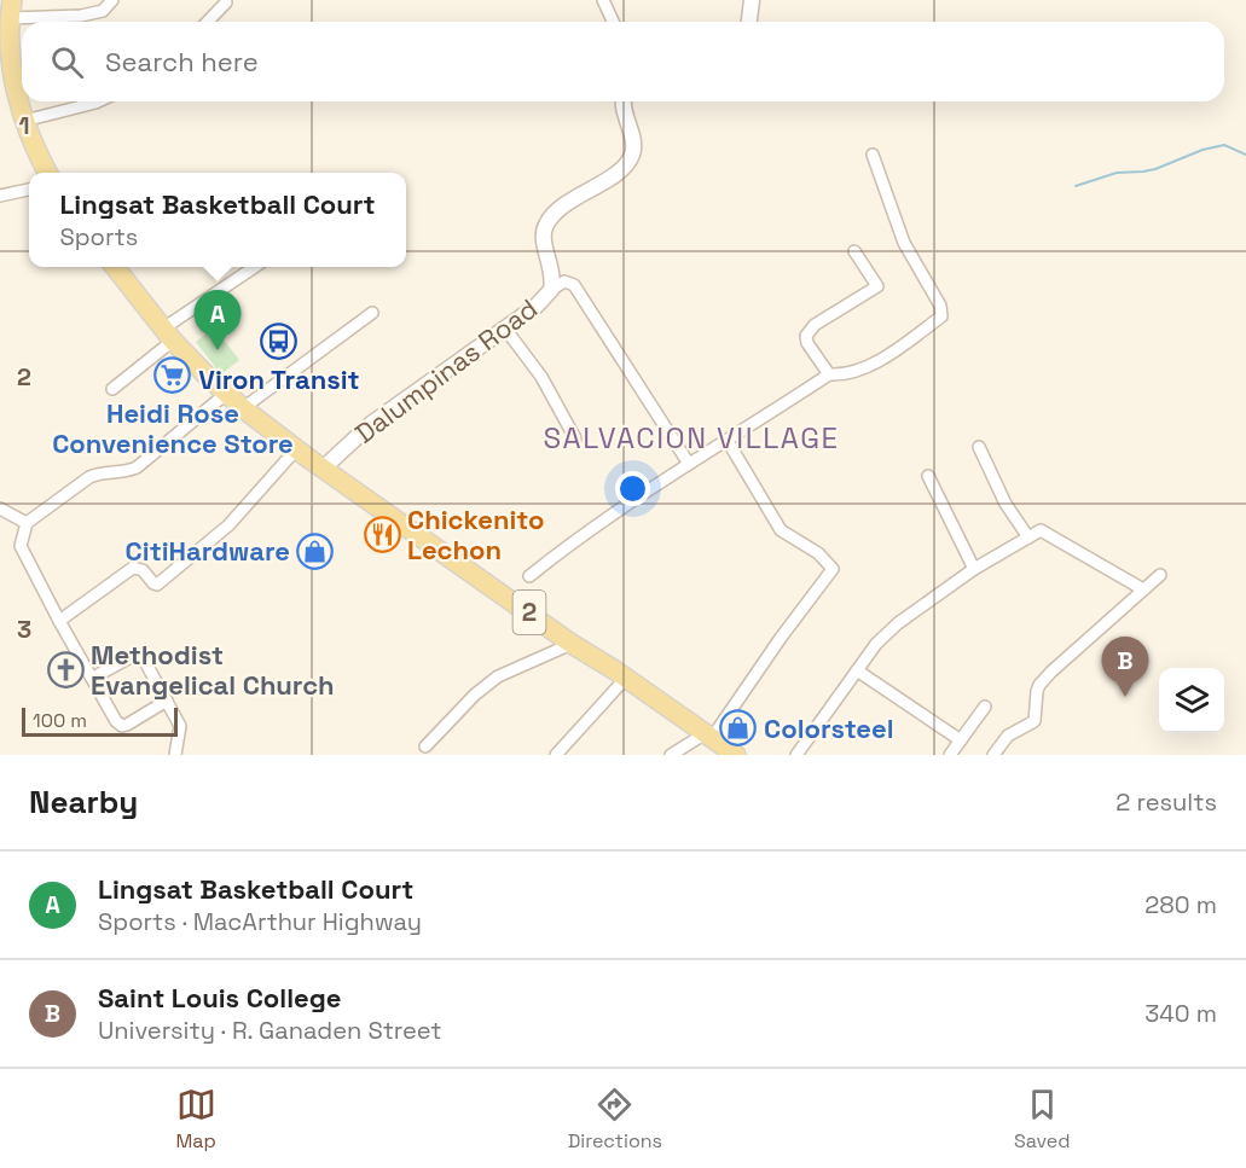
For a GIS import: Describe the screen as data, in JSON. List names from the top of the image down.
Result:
{
  "streets": {
    "main road": ["2"],
    "street": ["Dalumpinas Road"]
  },
  "crossings": [
    ["Dalumpinas Road", "2"]
  ],
  "districts": ["SALVACION VILLAGE"],
  "places": {
    "bus stop": ["Viron Transit"],
    "supermarket": ["Heidi Rose Convenience Store"],
    "restaurant": ["Chickenito Lechon"],
    "shop": ["CitiHardware", "Colorsteel"],
    "church": ["Methodist Evangelical Church"]
  },
  "scale_bar": "100 m",
  "page": {
    "search": "Search here",
    "popup": ["Lingsat Basketball Court", "Sports"],
    "pins": ["A", "B"],
    "scale": "100 m",
    "heading": ["Nearby", "2 results"],
    "list": [
      {
        "mark": "A",
        "name": "Lingsat Basketball Court",
        "note": "Sports · MacArthur Highway",
        "value": "280 m"
      },
      {
        "mark": "B",
        "name": "Saint Louis College",
        "note": "University · R. Ganaden Street",
        "value": "340 m"
      }
    ],
    "nav": ["Map", "Directions", "Saved"]
  },
  "grid": {
    "rows": ["1", "2", "3"]
  }
}
